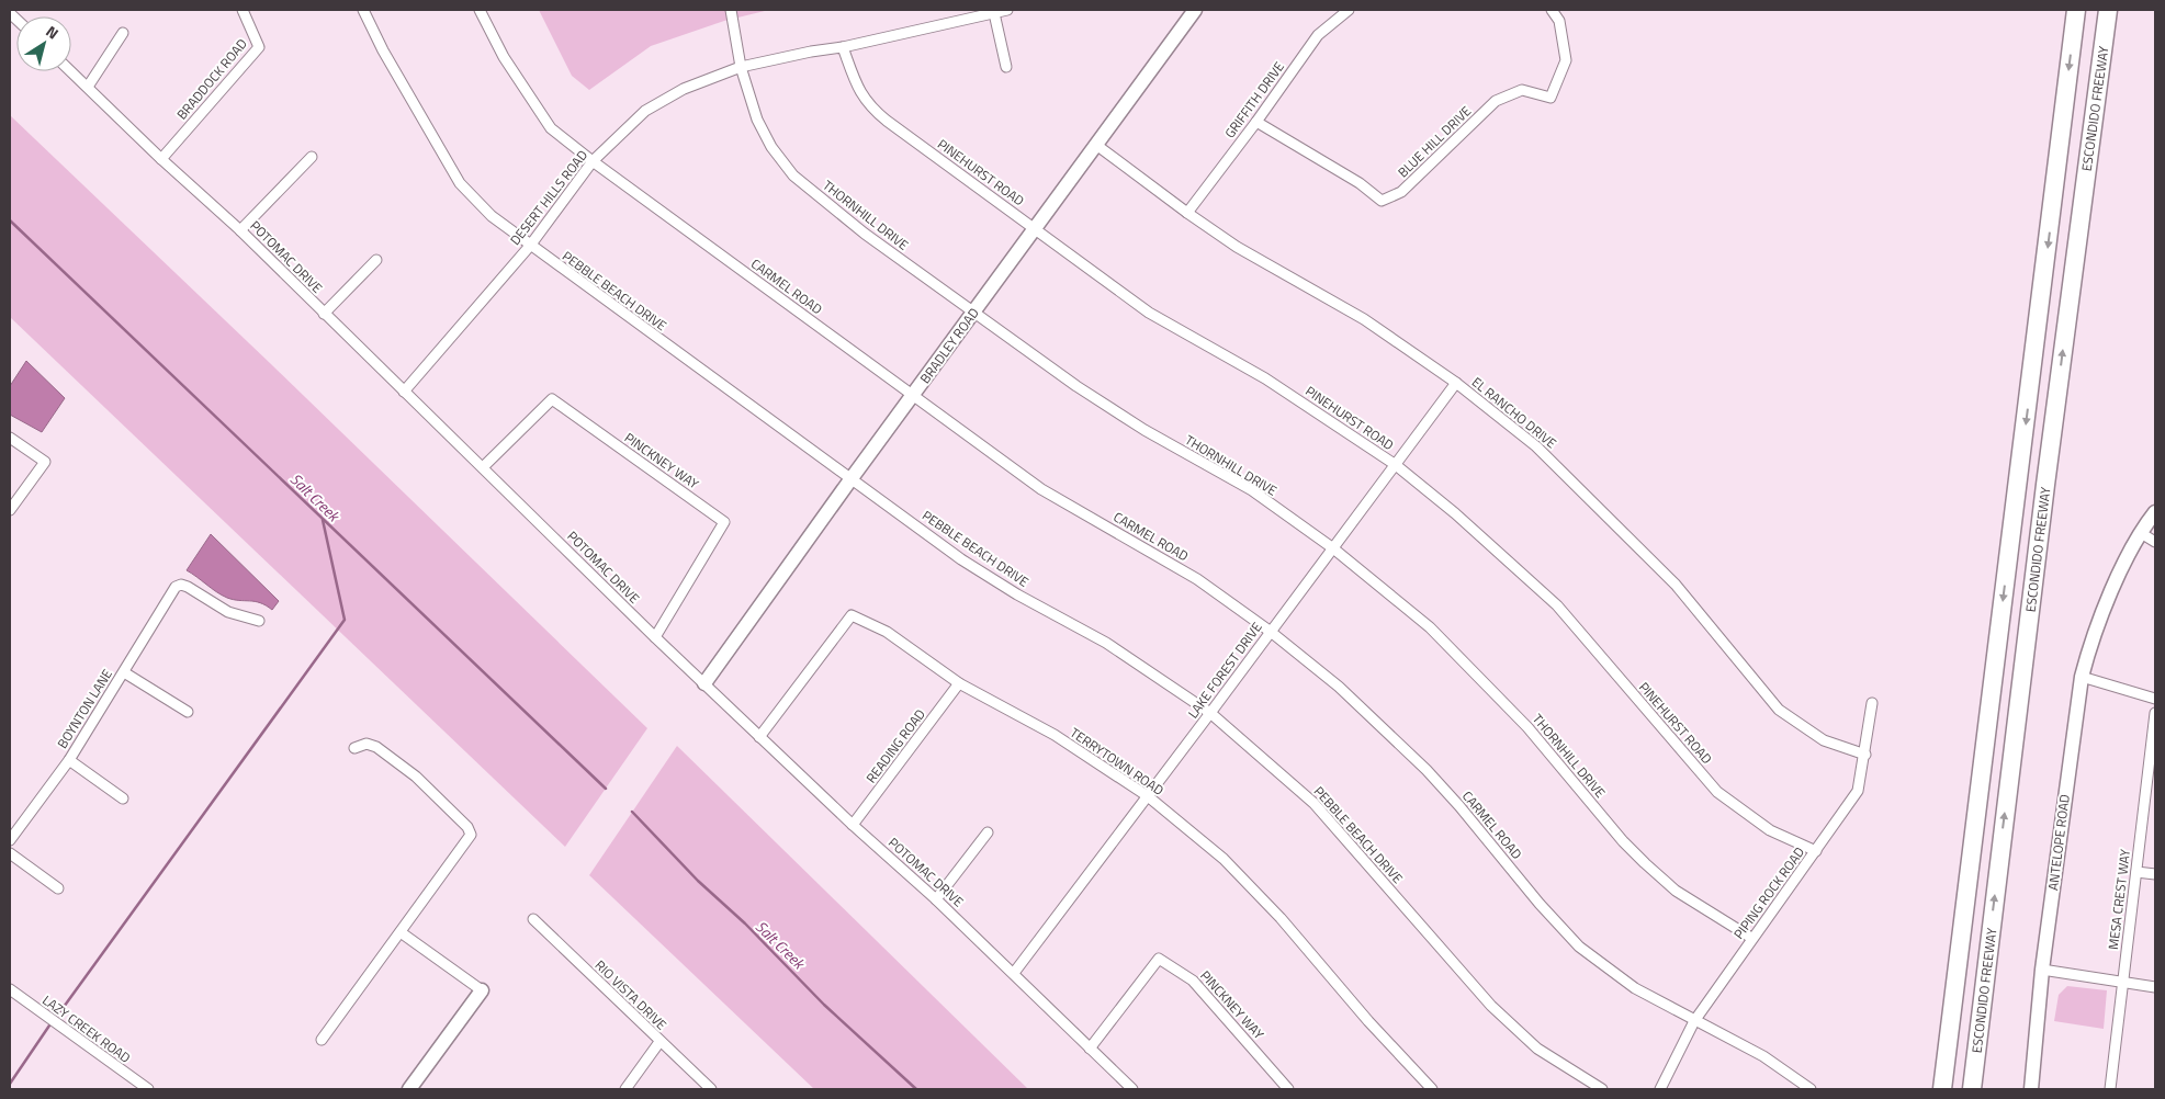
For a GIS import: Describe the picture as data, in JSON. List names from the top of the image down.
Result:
{
  "streets": {
    "highway": ["ESCONDIDO FREEWAY"],
    "street": [
      "BRADDOCK ROAD",
      "GRIFFITH DRIVE",
      "BLUE HILL DRIVE",
      "PINEHURST ROAD",
      "DESERT HILLS ROAD",
      "THORNHILL DRIVE",
      "POTOMAC DRIVE",
      "CARMEL ROAD",
      "PEBBLE BEACH DRIVE",
      "BRADLEY ROAD",
      "EL RANCHO DRIVE",
      "PINCKNEY WAY",
      "LAKE FOREST DRIVE",
      "BOYNTON LANE",
      "READING ROAD",
      "TERRYTOWN ROAD",
      "ANTELOPE ROAD",
      "PIPING ROCK ROAD",
      "MESA CREST WAY",
      "RIO VISTA DRIVE",
      "LAZY CREEK ROAD"
    ]
  },
  "crossings": [
    ["BRADDOCK ROAD", "POTOMAC DRIVE"],
    ["GRIFFITH DRIVE", "BLUE HILL DRIVE"],
    ["GRIFFITH DRIVE", "EL RANCHO DRIVE"],
    ["PINEHURST ROAD", "DESERT HILLS ROAD"],
    ["PINEHURST ROAD", "BRADLEY ROAD"],
    ["PINEHURST ROAD", "LAKE FOREST DRIVE"],
    ["PINEHURST ROAD", "PIPING ROCK ROAD"],
    ["DESERT HILLS ROAD", "THORNHILL DRIVE"],
    ["DESERT HILLS ROAD", "POTOMAC DRIVE"],
    ["DESERT HILLS ROAD", "CARMEL ROAD"],
    ["DESERT HILLS ROAD", "PEBBLE BEACH DRIVE"],
    ["THORNHILL DRIVE", "BRADLEY ROAD"],
    ["THORNHILL DRIVE", "LAKE FOREST DRIVE"],
    ["THORNHILL DRIVE", "PIPING ROCK ROAD"],
    ["POTOMAC DRIVE", "BRADLEY ROAD"],
    ["POTOMAC DRIVE", "PINCKNEY WAY"],
    ["POTOMAC DRIVE", "LAKE FOREST DRIVE"],
    ["POTOMAC DRIVE", "READING ROAD"],
    ["POTOMAC DRIVE", "TERRYTOWN ROAD"],
    ["CARMEL ROAD", "BRADLEY ROAD"],
    ["CARMEL ROAD", "LAKE FOREST DRIVE"],
    ["CARMEL ROAD", "PIPING ROCK ROAD"],
    ["PEBBLE BEACH DRIVE", "BRADLEY ROAD"],
    ["PEBBLE BEACH DRIVE", "LAKE FOREST DRIVE"],
    ["BRADLEY ROAD", "EL RANCHO DRIVE"],
    ["EL RANCHO DRIVE", "LAKE FOREST DRIVE"],
    ["EL RANCHO DRIVE", "PIPING ROCK ROAD"],
    ["LAKE FOREST DRIVE", "TERRYTOWN ROAD"],
    ["READING ROAD", "TERRYTOWN ROAD"]
  ],
  "water": ["Salt Creek"],
  "north": "top right"
}
